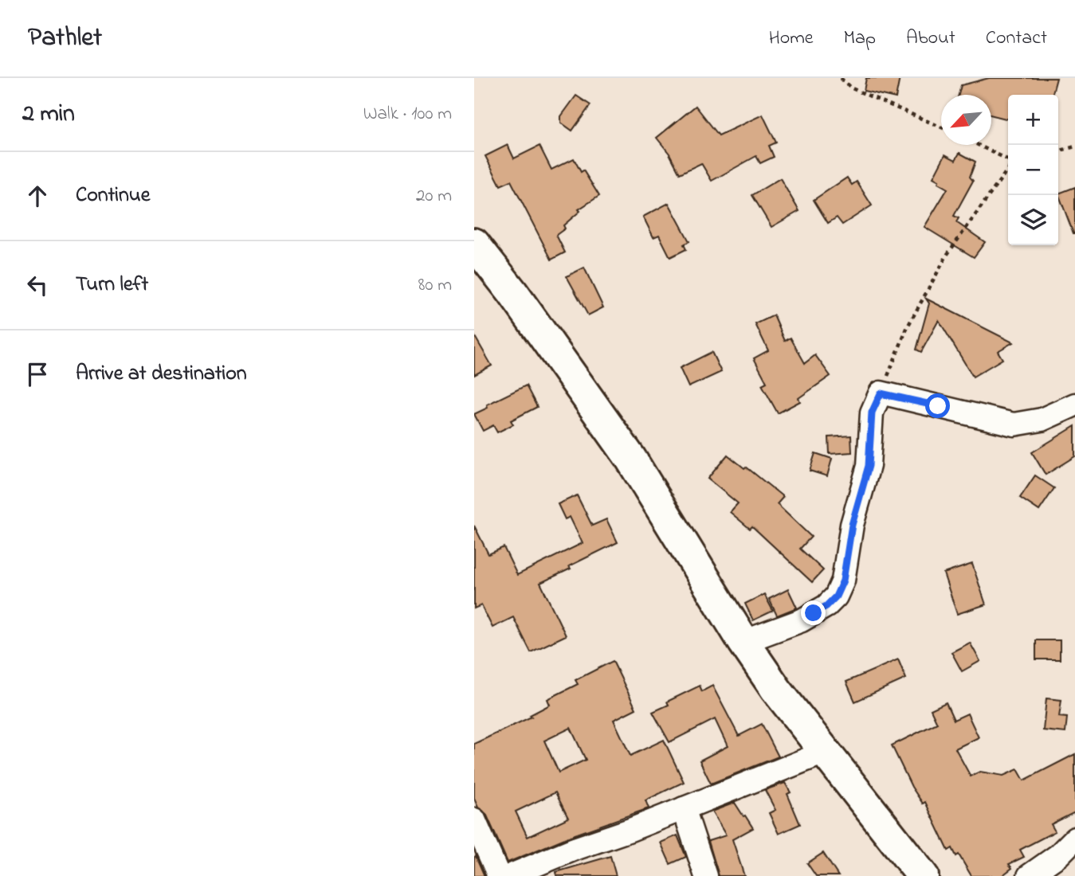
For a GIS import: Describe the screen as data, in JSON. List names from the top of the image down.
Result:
{
  "north": "bottom left",
  "page": {
    "header": "Pathlet",
    "nav": [
      "Home",
      "Map",
      "About",
      "Contact"
    ],
    "heading": ["2 min", "Walk · 100 m"],
    "map_buttons": ["+", "−"],
    "list": [
      ["Continue", "20 m"],
      ["Turn left", "80 m"],
      "Arrive at destination"
    ]
  }
}
